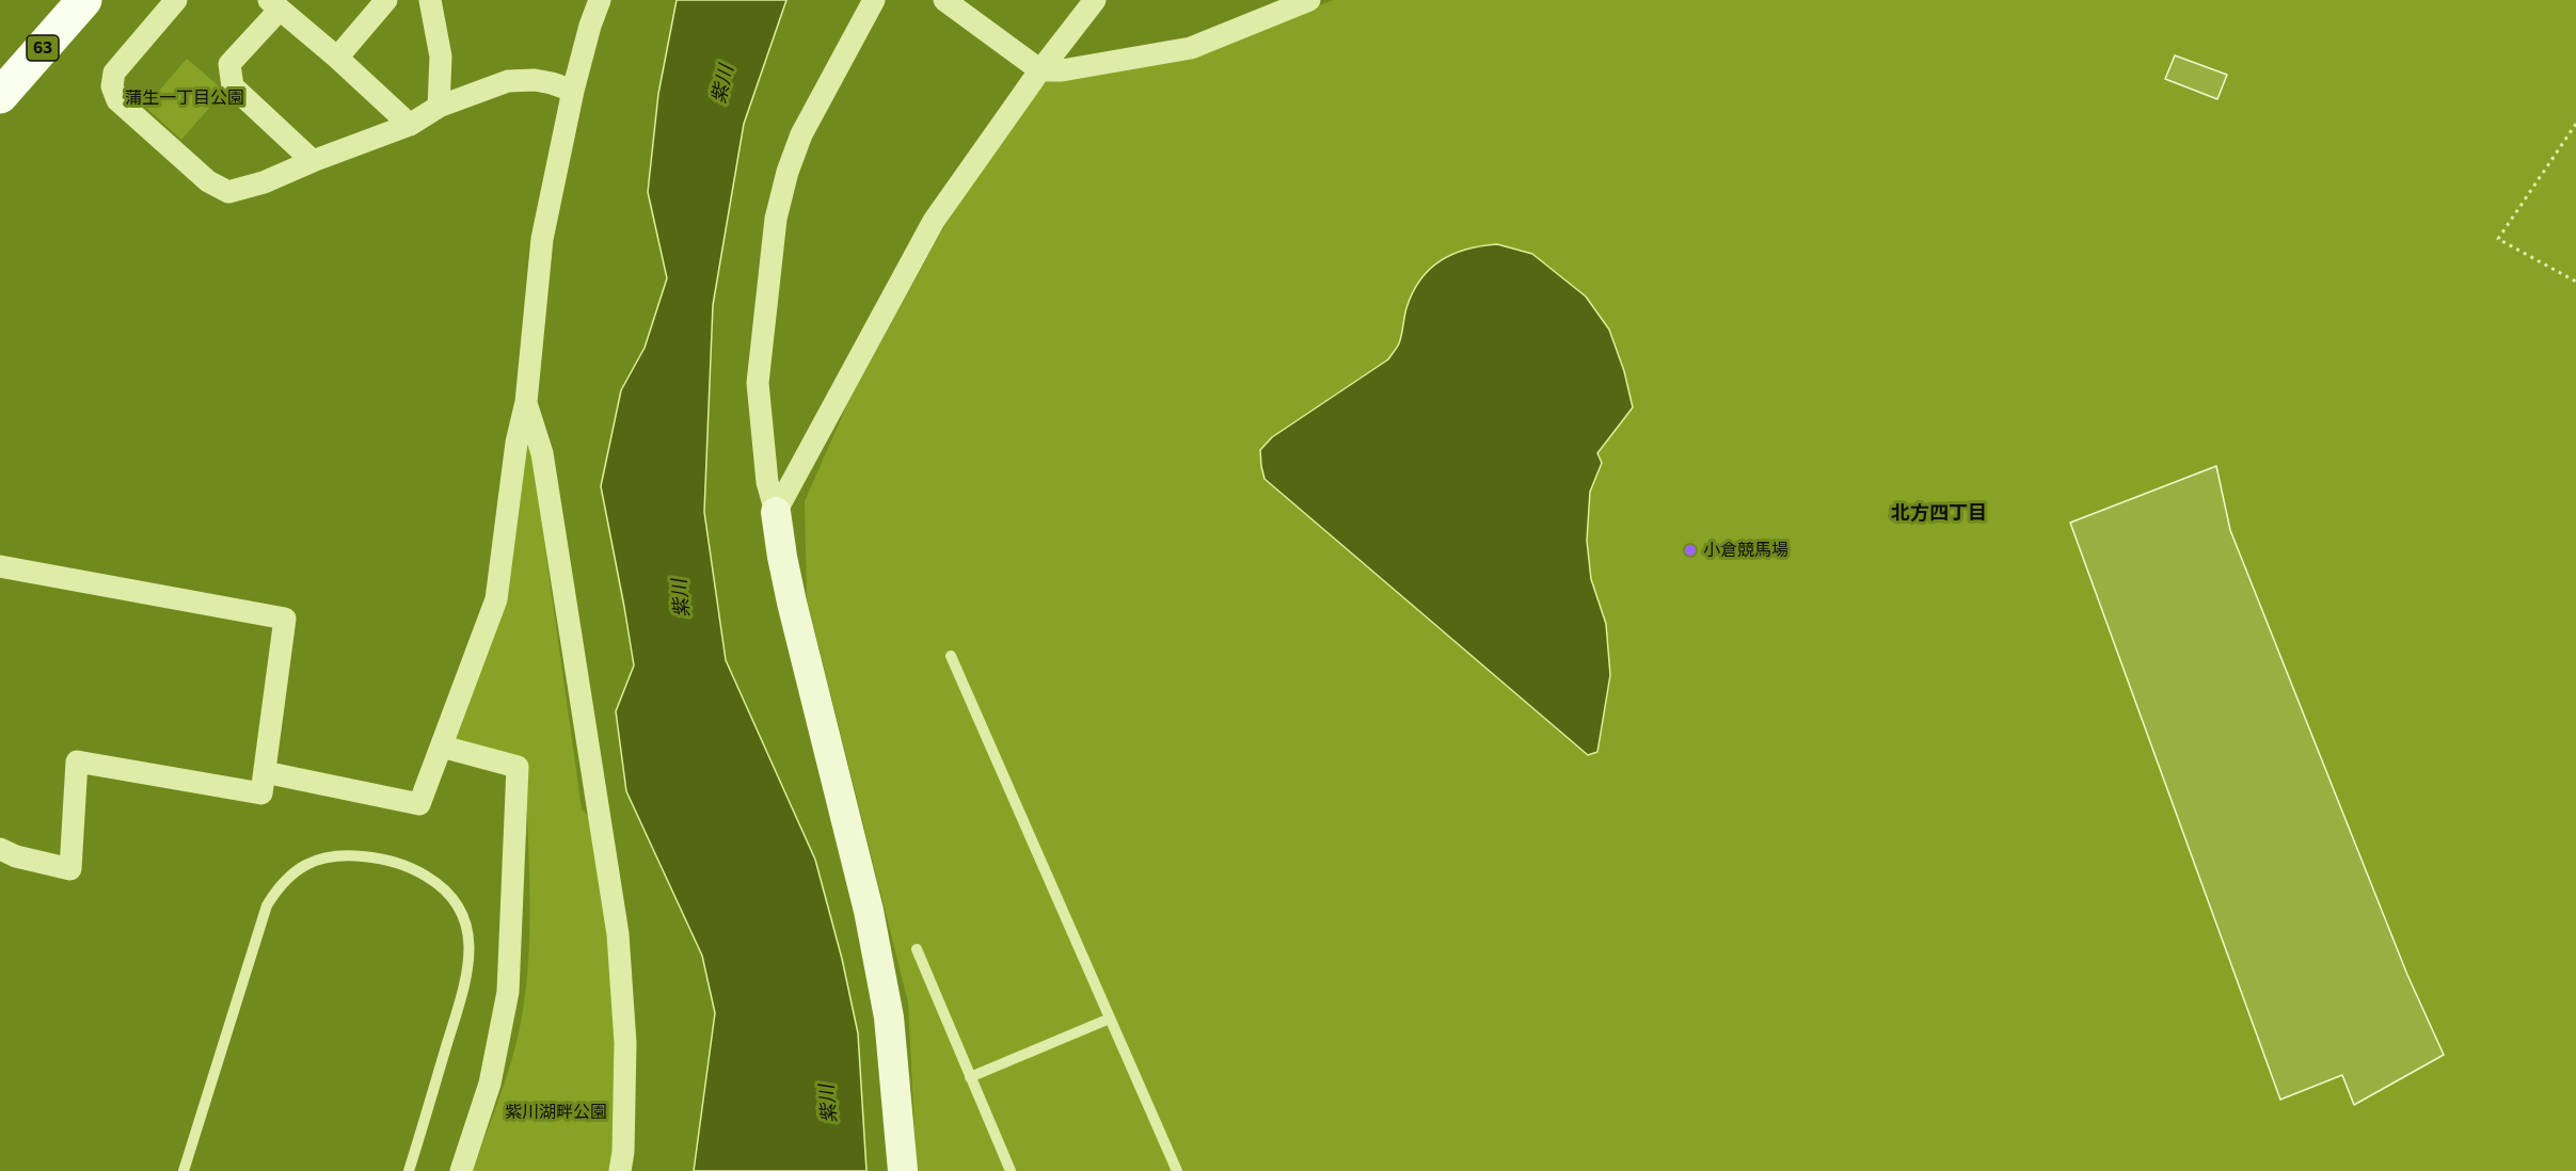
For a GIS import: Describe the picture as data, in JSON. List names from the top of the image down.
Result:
{
  "streets": {
    "main road": ["63"]
  },
  "districts": ["北方四丁目"],
  "water": ["紫川"],
  "parks": ["蒲生一丁目公園", "紫川湖畔公園"],
  "places": ["小倉競馬場"]
}
